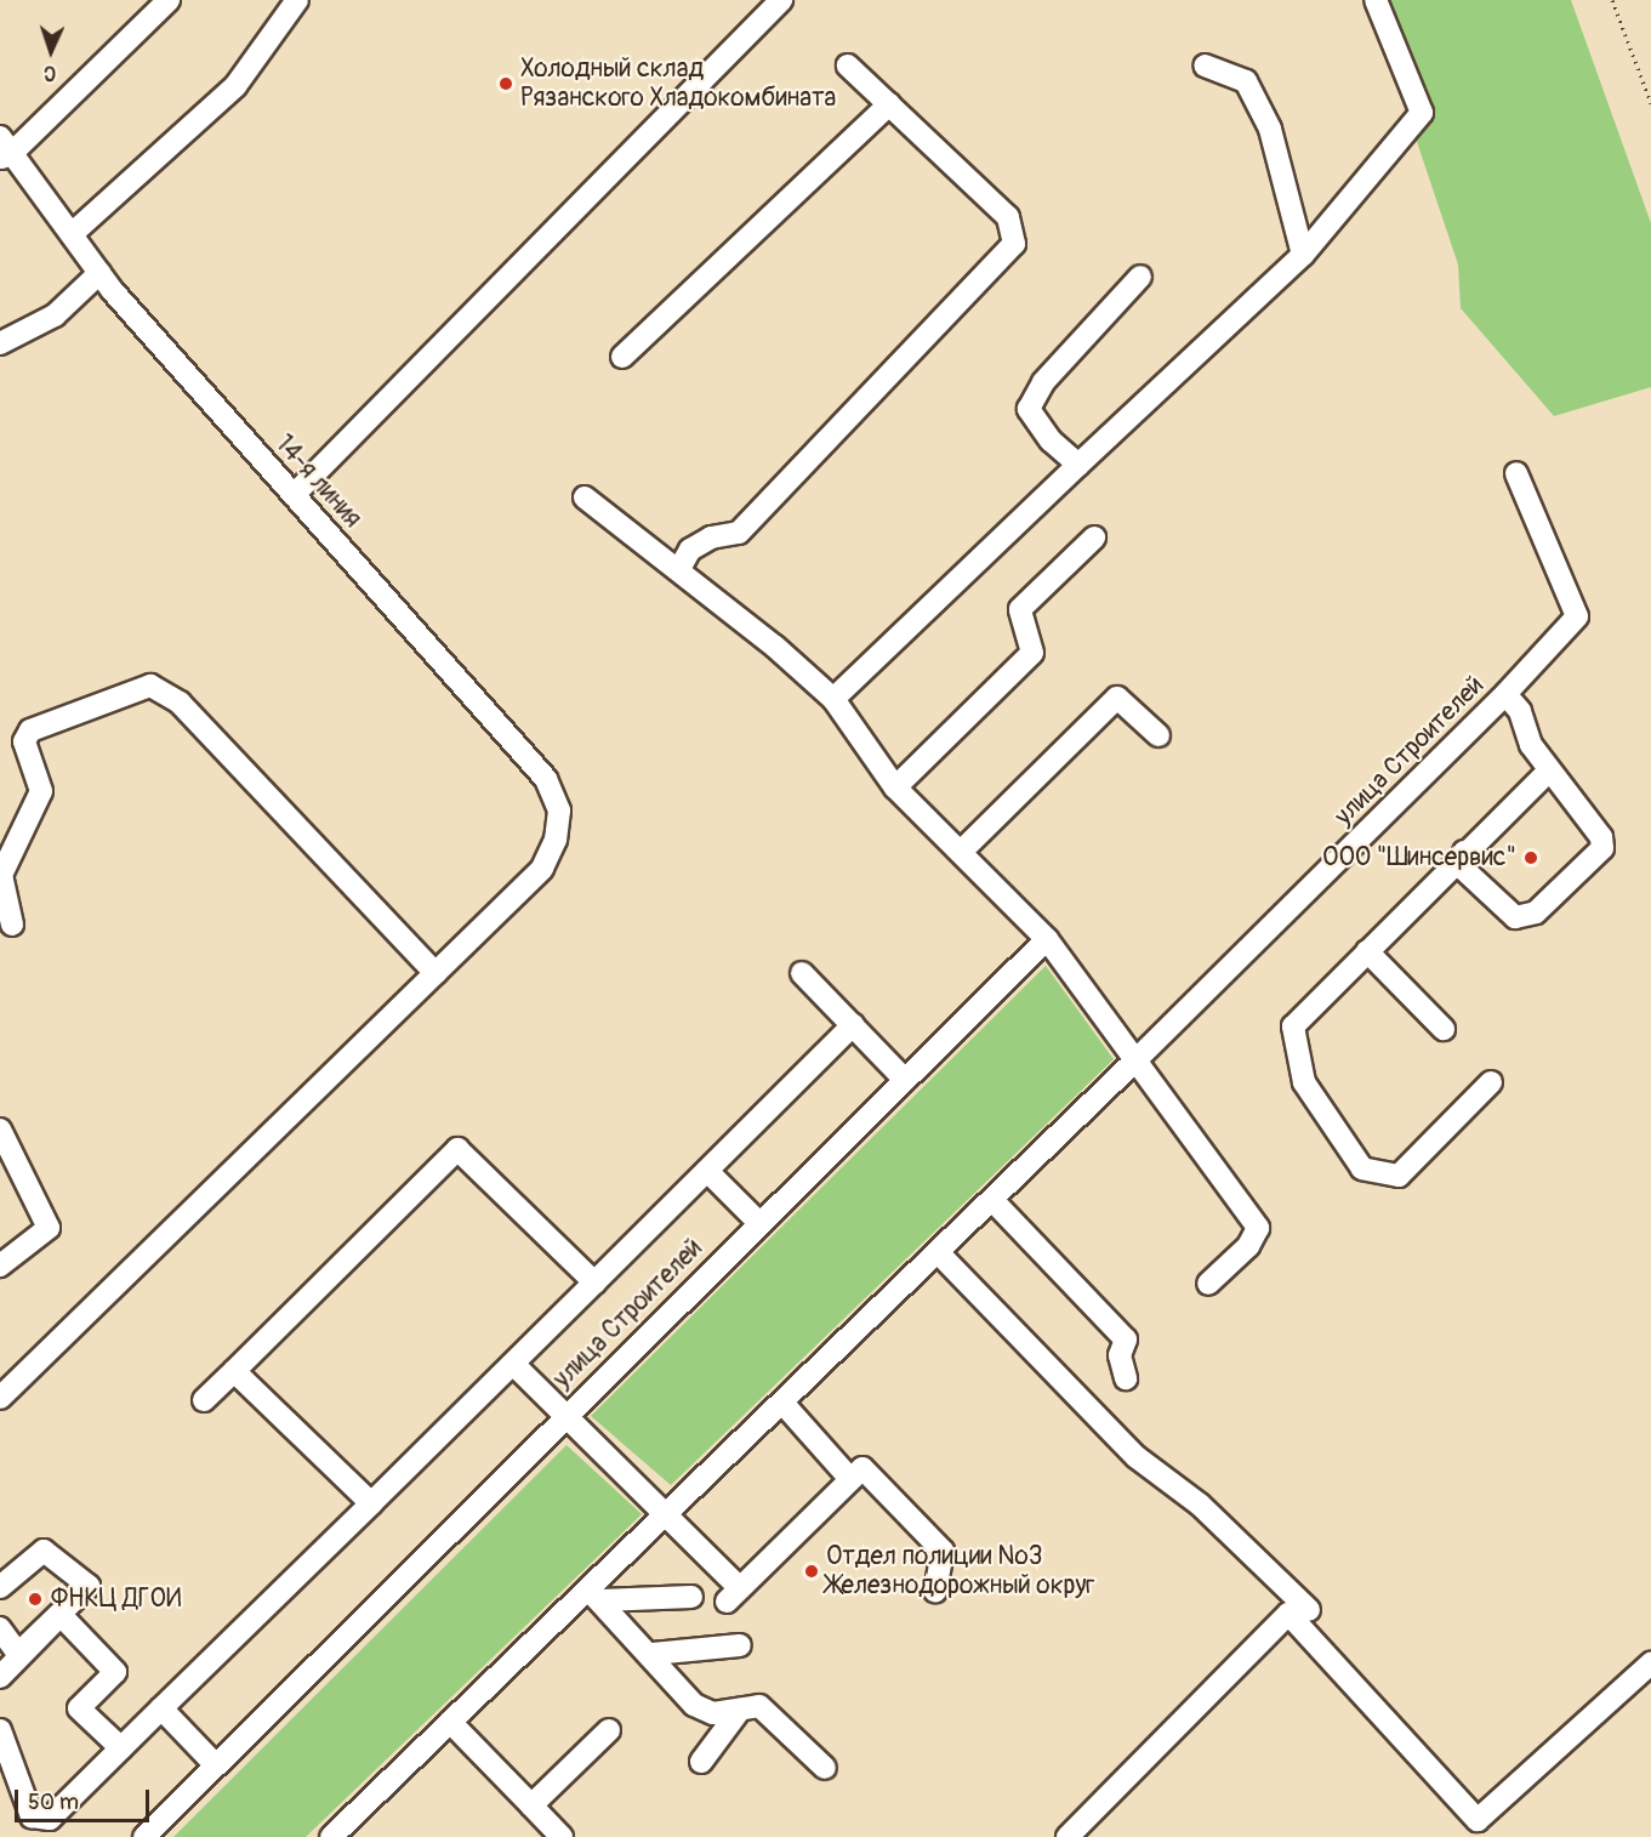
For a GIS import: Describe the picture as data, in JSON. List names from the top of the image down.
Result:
{
  "streets": {
    "street": ["14-я линия", "улица Строителей"]
  },
  "places": [
    "Холодный склад Рязанского Хладокомбината",
    "ООО \"Шинсервис\"",
    "Отдел полиции №3 Железнодорожный округ",
    "ФНКЦ ДГОИ"
  ],
  "scale_bar": "50 m",
  "north": "bottom"
}
